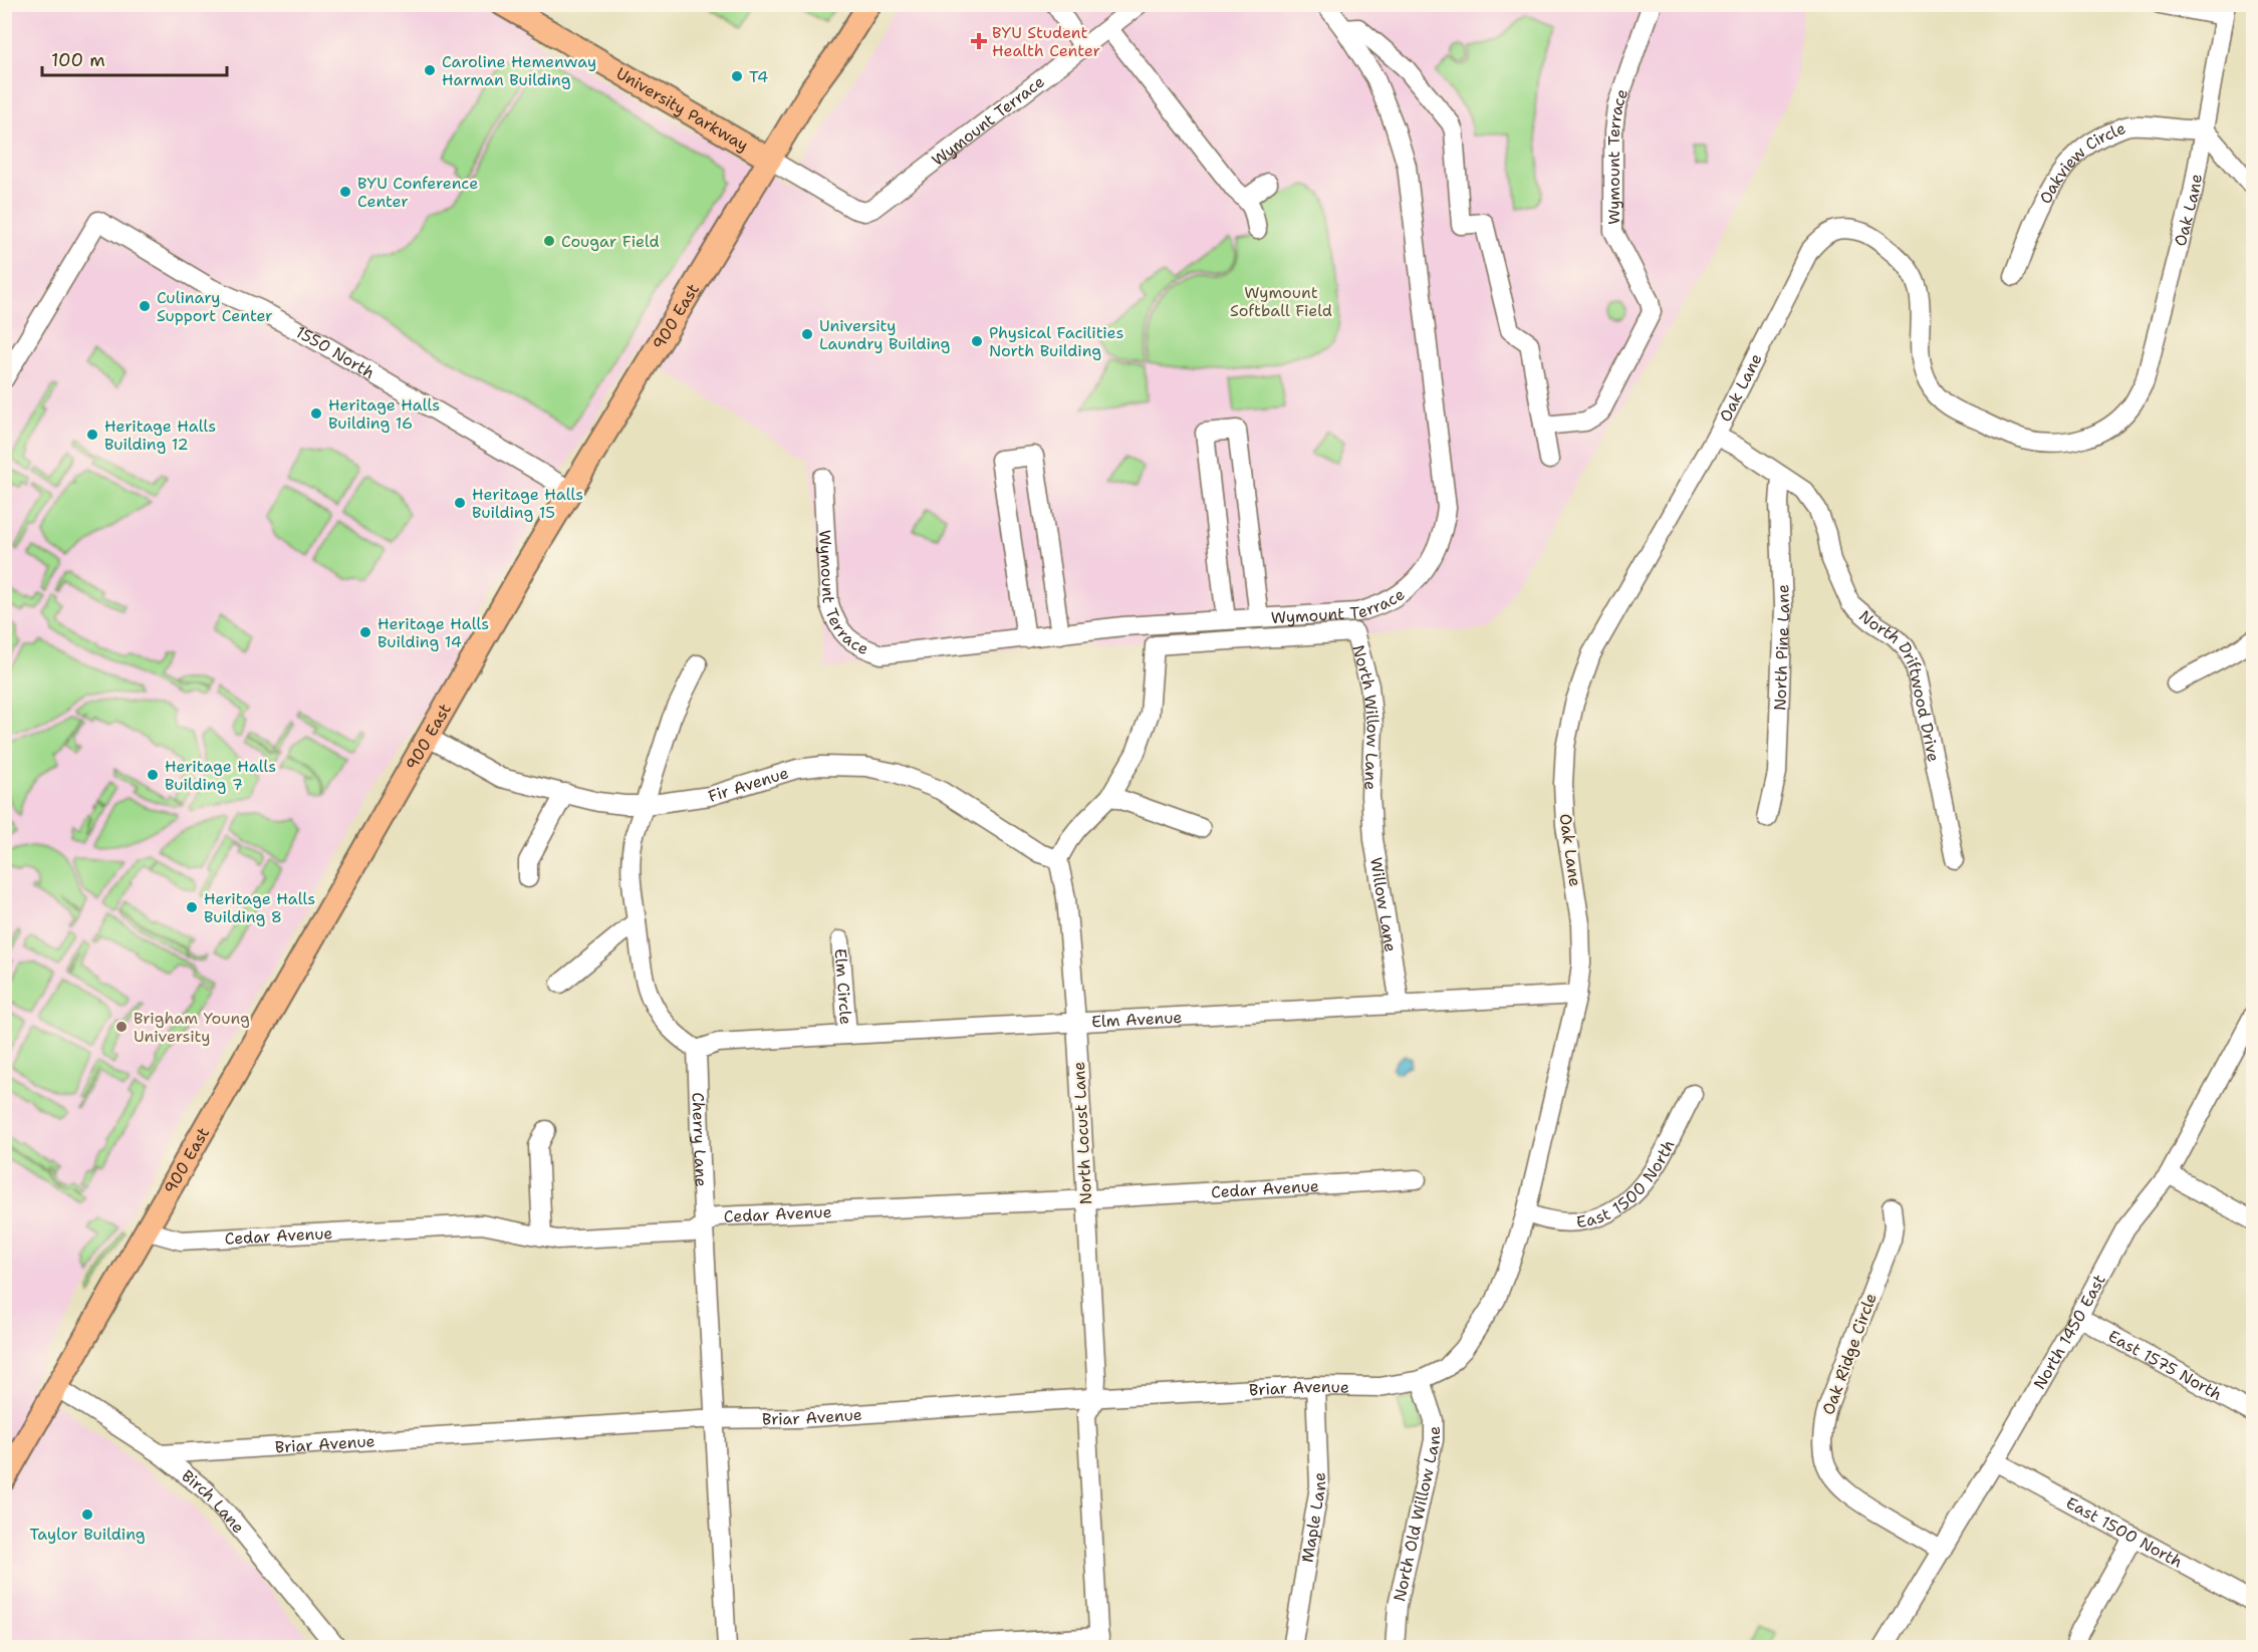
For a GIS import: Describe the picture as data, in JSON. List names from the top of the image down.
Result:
{
  "streets": {
    "main road": ["University Parkway", "900 East"],
    "street": [
      "Wymount Terrace",
      "Oakview Circle",
      "Oak Lane",
      "1550 North",
      "North Pine Lane",
      "North Driftwood Drive",
      "North Willow Lane",
      "Fir Avenue",
      "Willow Lane",
      "Elm Circle",
      "Elm Avenue",
      "North Locust Lane",
      "Cherry Lane",
      "East 1500 North",
      "Cedar Avenue",
      "North 1450 East",
      "Oak Ridge Circle",
      "East 1575 North",
      "Briar Avenue",
      "Birch Lane",
      "North Old Willow Lane",
      "Maple Lane"
    ]
  },
  "crossings": [
    ["University Parkway", "Wymount Terrace"],
    ["University Parkway", "900 East"],
    ["Oakview Circle", "Oak Lane"],
    ["Oak Lane", "North Driftwood Drive"],
    ["Oak Lane", "Elm Avenue"],
    ["Oak Lane", "East 1500 North"],
    ["Oak Lane", "Briar Avenue"],
    ["900 East", "1550 North"],
    ["900 East", "Fir Avenue"],
    ["900 East", "Cedar Avenue"],
    ["900 East", "Birch Lane"],
    ["North Pine Lane", "North Driftwood Drive"],
    ["North Willow Lane", "Willow Lane"],
    ["Fir Avenue", "North Locust Lane"],
    ["Willow Lane", "Elm Avenue"],
    ["Elm Circle", "Elm Avenue"],
    ["Elm Avenue", "North Locust Lane"],
    ["Elm Avenue", "Cherry Lane"],
    ["North Locust Lane", "Cedar Avenue"],
    ["North Locust Lane", "Briar Avenue"],
    ["Cherry Lane", "Cedar Avenue"],
    ["Cherry Lane", "Briar Avenue"],
    ["East 1500 North", "North 1450 East"],
    ["North 1450 East", "Oak Ridge Circle"],
    ["North 1450 East", "East 1575 North"],
    ["Briar Avenue", "Birch Lane"],
    ["Briar Avenue", "North Old Willow Lane"],
    ["Briar Avenue", "Maple Lane"]
  ],
  "parks": ["Wymount Softball Field"],
  "places": {
    "health": ["BYU Student Health Center"],
    "other": [
      "Caroline Hemenway Harman Building",
      "T4",
      "BYU Conference Center",
      "Cougar Field",
      "Culinary Support Center",
      "University Laundry Building",
      "Physical Facilities North Building",
      "Heritage Halls Building 16",
      "Heritage Halls Building 12",
      "Heritage Halls Building 15",
      "Heritage Halls Building 14",
      "Heritage Halls Building 7",
      "Heritage Halls Building 8",
      "Brigham Young University",
      "Taylor Building"
    ]
  },
  "scale_bar": "100 m"
}
